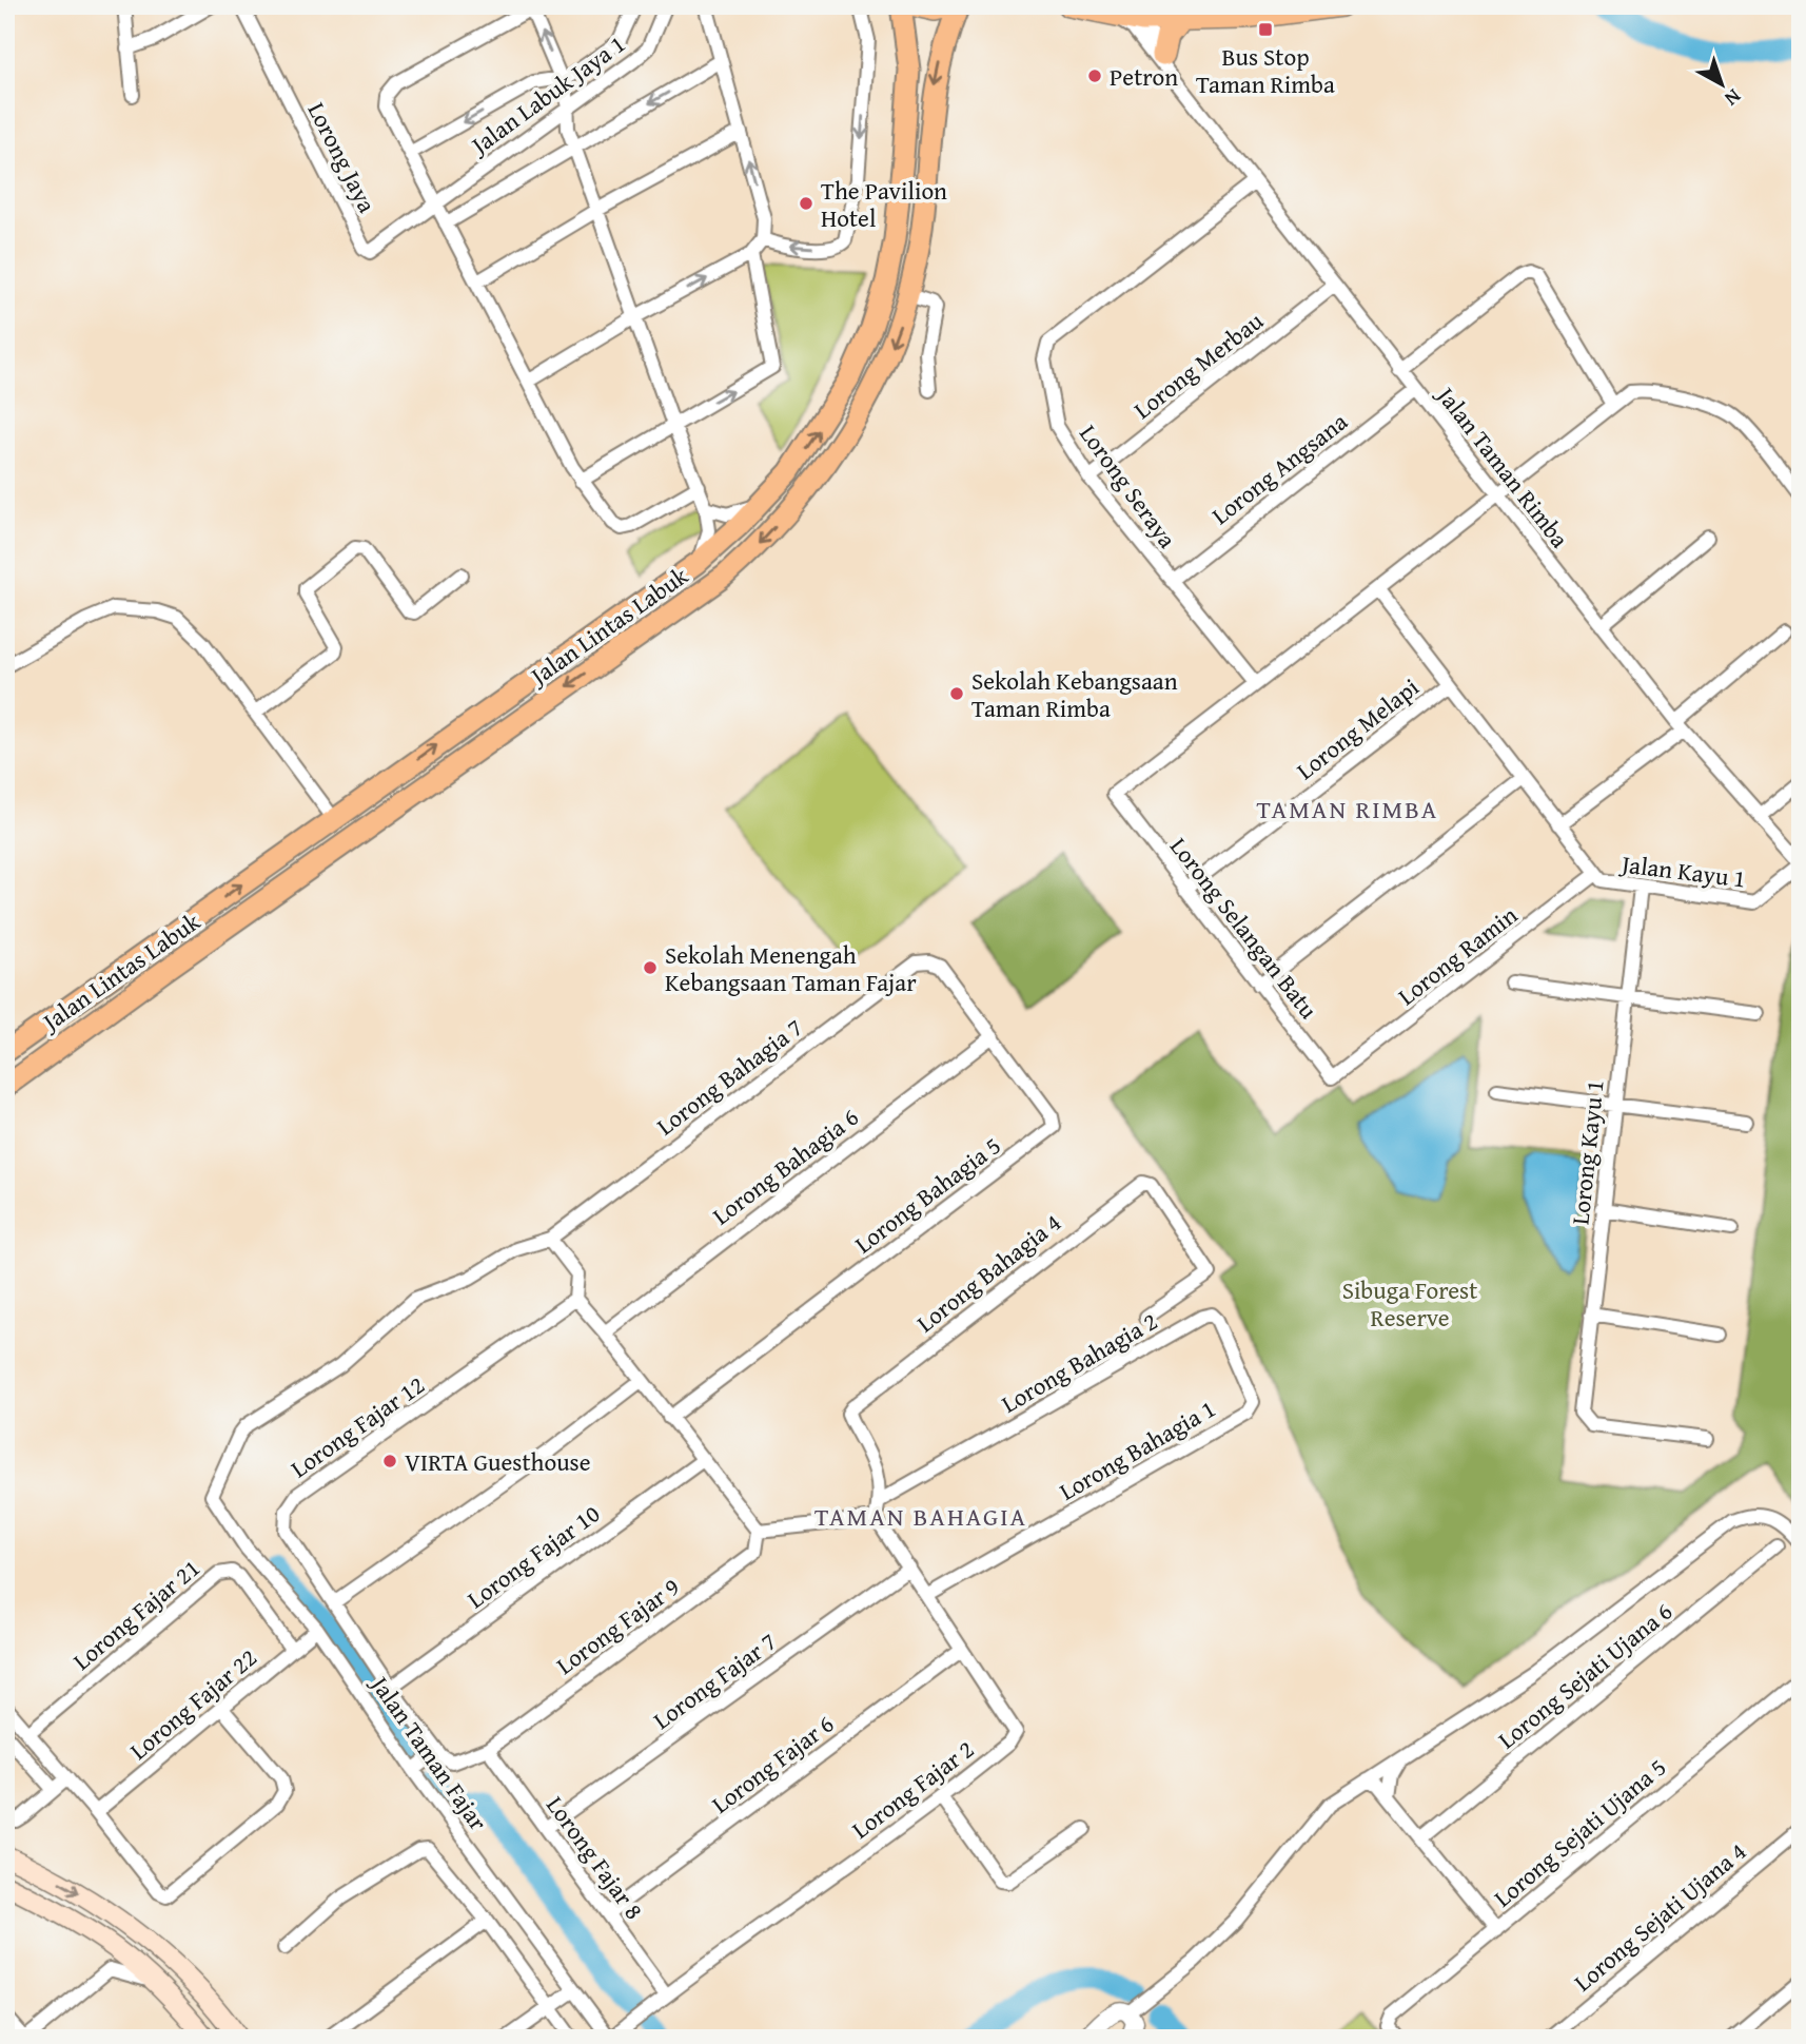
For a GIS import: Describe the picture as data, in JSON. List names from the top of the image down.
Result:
{
  "streets": {
    "main road": ["Jalan Lintas Labuk"],
    "street": [
      "Jalan Labuk Jaya 1",
      "Lorong Jaya",
      "Lorong Merbau",
      "Jalan Taman Rimba",
      "Lorong Angsana",
      "Lorong Seraya",
      "Lorong Melapi",
      "Jalan Kayu 1",
      "Lorong Selangan Batu",
      "Lorong Ramin",
      "Lorong Bahagia 7",
      "Lorong Kayu 1",
      "Lorong Bahagia 6",
      "Lorong Bahagia 5",
      "Lorong Bahagia 4",
      "Lorong Bahagia 2",
      "Lorong Fajar 12",
      "Lorong Bahagia 1",
      "Lorong Fajar 10",
      "Lorong Fajar 21",
      "Lorong Fajar 9",
      "Lorong Sejati Ujana 6",
      "Lorong Fajar 7",
      "Lorong Fajar 22",
      "Jalan Taman Fajar",
      "Lorong Fajar 6",
      "Lorong Fajar 2",
      "Lorong Sejati Ujana 5",
      "Lorong Fajar 8",
      "Lorong Sejati Ujana 4"
    ]
  },
  "crossings": [
    ["Jalan Labuk Jaya 1", "Lorong Jaya"],
    ["Lorong Merbau", "Jalan Taman Rimba"],
    ["Lorong Merbau", "Lorong Seraya"],
    ["Jalan Taman Rimba", "Lorong Angsana"],
    ["Jalan Taman Rimba", "Lorong Seraya"],
    ["Jalan Taman Rimba", "Jalan Kayu 1"],
    ["Lorong Angsana", "Lorong Seraya"],
    ["Lorong Seraya", "Lorong Selangan Batu"],
    ["Lorong Melapi", "Jalan Kayu 1"],
    ["Lorong Melapi", "Lorong Selangan Batu"],
    ["Lorong Melapi", "Lorong Ramin"],
    ["Jalan Kayu 1", "Lorong Ramin"],
    ["Jalan Kayu 1", "Lorong Kayu 1"],
    ["Lorong Selangan Batu", "Lorong Ramin"],
    ["Lorong Bahagia 7", "Lorong Bahagia 5"],
    ["Lorong Bahagia 7", "Jalan Taman Fajar"],
    ["Lorong Bahagia 6", "Lorong Bahagia 5"],
    ["Lorong Bahagia 4", "Lorong Bahagia 2"],
    ["Lorong Bahagia 2", "Lorong Bahagia 1"],
    ["Lorong Fajar 12", "Lorong Fajar 10"],
    ["Lorong Bahagia 1", "Lorong Fajar 2"],
    ["Lorong Fajar 21", "Lorong Fajar 22"],
    ["Lorong Fajar 9", "Lorong Fajar 8"],
    ["Lorong Fajar 7", "Lorong Fajar 2"],
    ["Lorong Fajar 7", "Lorong Fajar 8"],
    ["Lorong Fajar 22", "Jalan Taman Fajar"],
    ["Jalan Taman Fajar", "Lorong Fajar 2"],
    ["Lorong Fajar 6", "Lorong Fajar 2"],
    ["Lorong Fajar 6", "Lorong Fajar 8"],
    ["Lorong Fajar 2", "Lorong Fajar 8"]
  ],
  "districts": ["TAMAN RIMBA", "TAMAN BAHAGIA"],
  "parks": ["Sibuga Forest Reserve"],
  "places": {
    "transit": ["Bus Stop Taman Rimba"],
    "other": [
      "Petron",
      "The Pavilion Hotel",
      "Sekolah Kebangsaan Taman Rimba",
      "Sekolah Menengah Kebangsaan Taman Fajar",
      "VIRTA Guesthouse"
    ]
  },
  "north": "bottom right"
}
